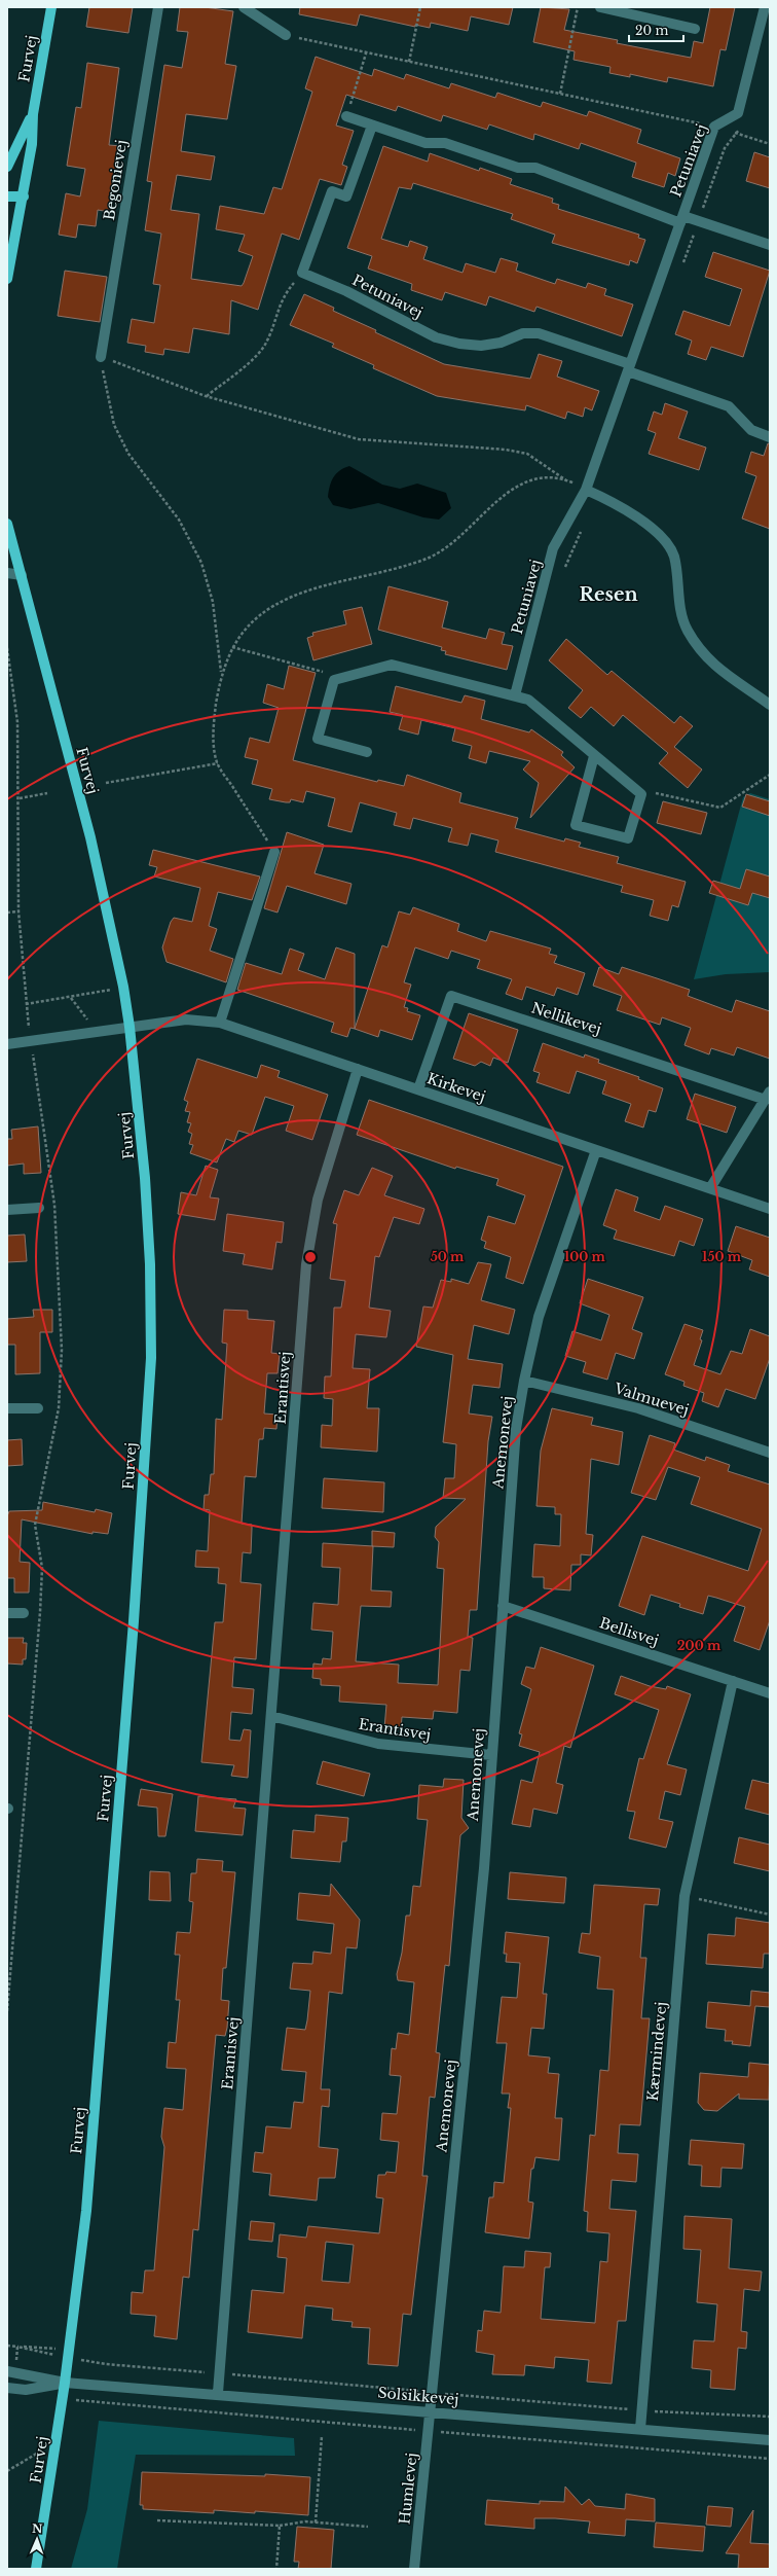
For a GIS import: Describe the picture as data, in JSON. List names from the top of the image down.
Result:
{
  "streets": {
    "main road": ["Furvej"],
    "street": [
      "Petuniavej",
      "Begonievej",
      "Nellikevej",
      "Kirkevej",
      "Erantisvej",
      "Valmuevej",
      "Anemonevej",
      "Bellisvej",
      "Kærmindevej",
      "Solsikkevej",
      "Humlevej"
    ]
  },
  "crossings": [
    ["Furvej", "Kirkevej"],
    ["Furvej", "Solsikkevej"],
    ["Nellikevej", "Kirkevej"],
    ["Kirkevej", "Erantisvej"],
    ["Kirkevej", "Anemonevej"],
    ["Erantisvej", "Anemonevej"],
    ["Erantisvej", "Solsikkevej"],
    ["Valmuevej", "Anemonevej"],
    ["Anemonevej", "Bellisvej"],
    ["Anemonevej", "Solsikkevej"],
    ["Anemonevej", "Humlevej"],
    ["Bellisvej", "Kærmindevej"],
    ["Kærmindevej", "Solsikkevej"],
    ["Solsikkevej", "Humlevej"]
  ],
  "districts": ["Resen"],
  "scale_bar": "20 m",
  "north": "top",
  "rings": [
    "50 m",
    "100 m",
    "150 m",
    "200 m"
  ]
}
